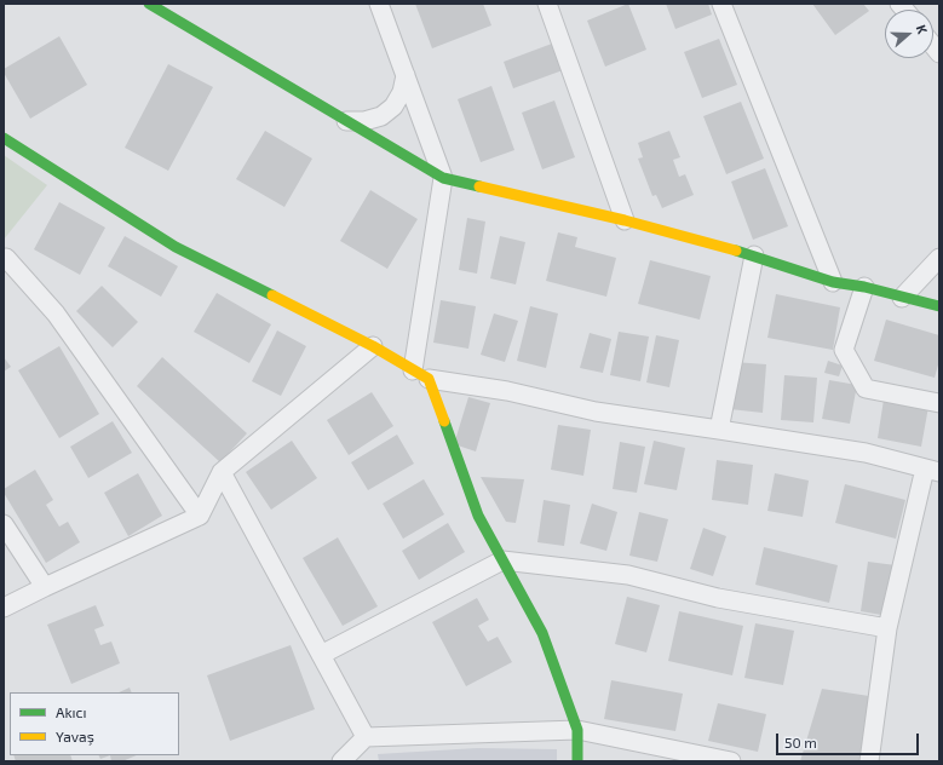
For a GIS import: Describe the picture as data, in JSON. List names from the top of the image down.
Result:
{
  "legend": ["Akıcı", "Yavaş"],
  "scale_bar": "50 m",
  "north": "right"
}
